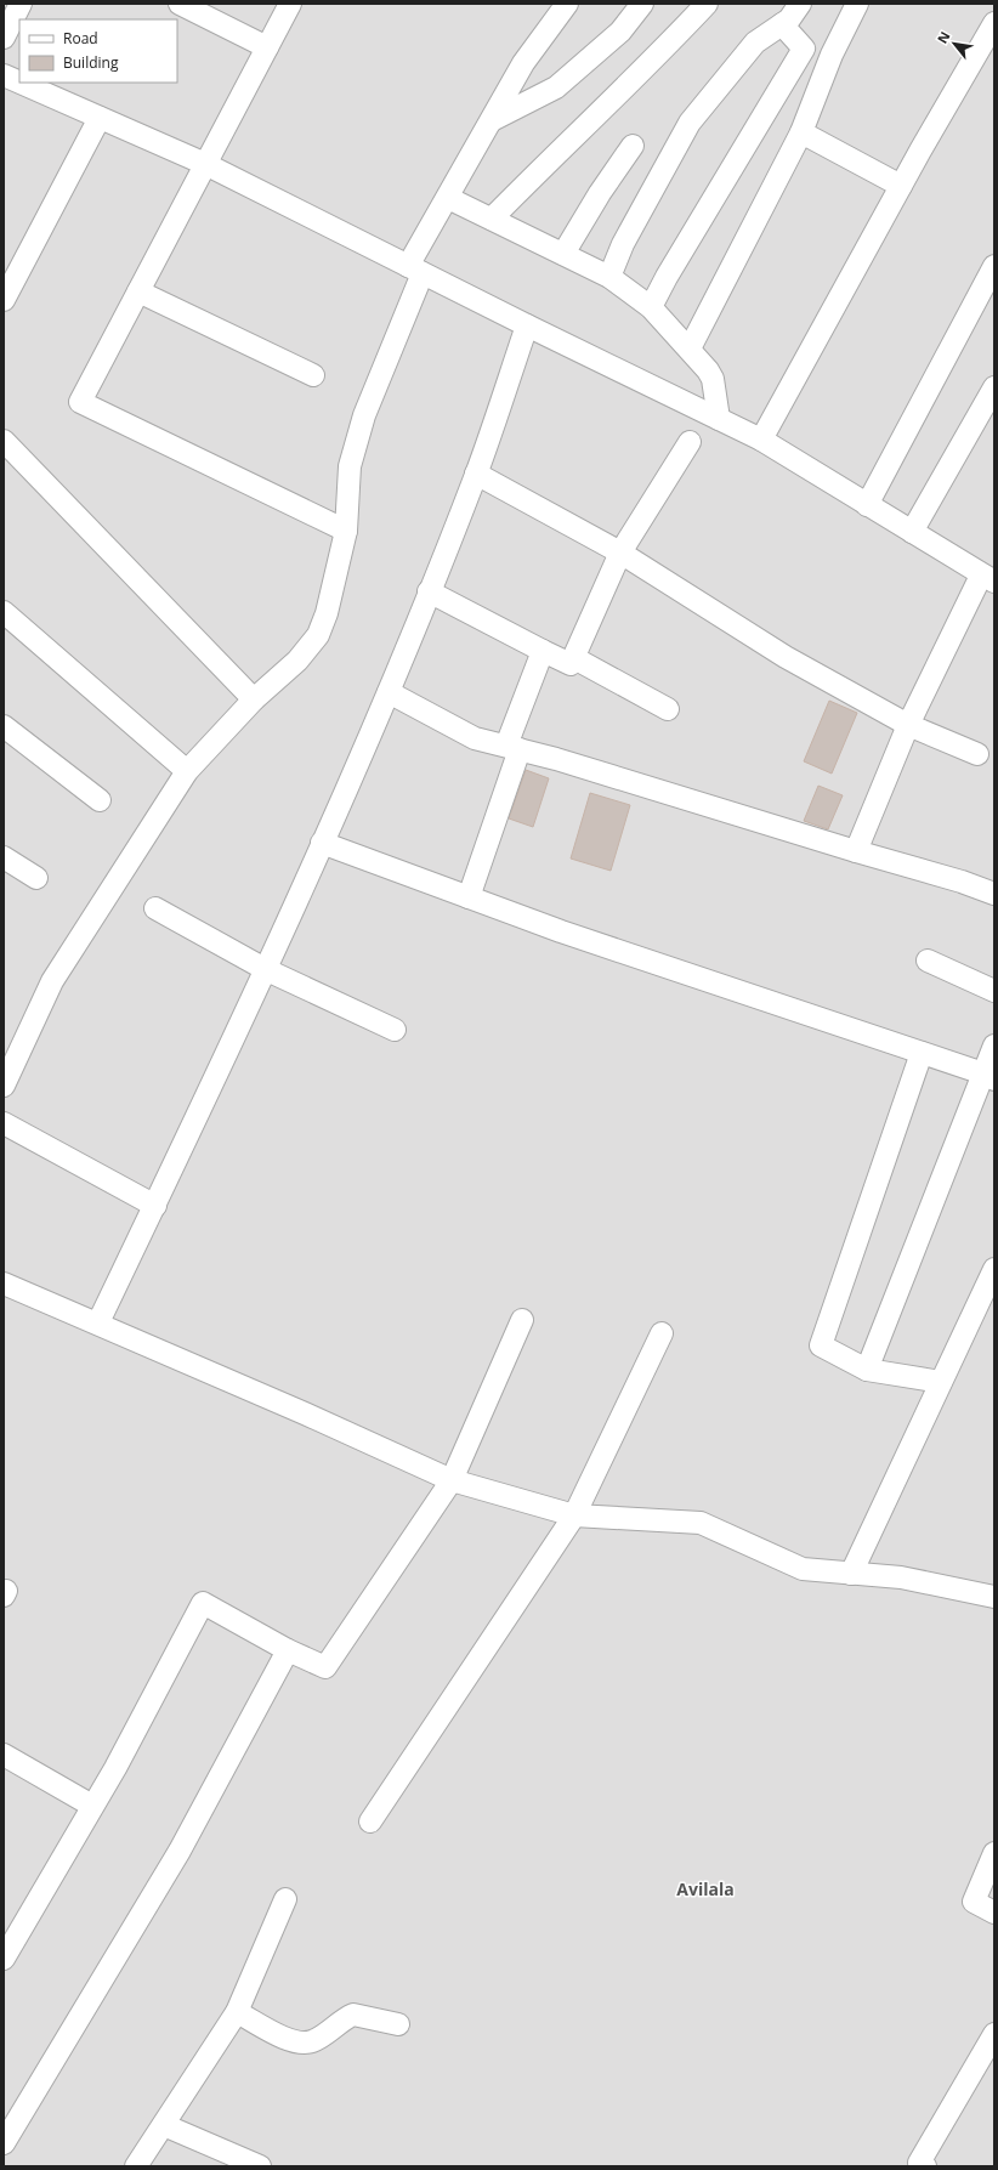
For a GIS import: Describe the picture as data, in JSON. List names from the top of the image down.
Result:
{
  "districts": ["Avilala"],
  "legend": ["Road", "Building"],
  "north": "top left"
}
